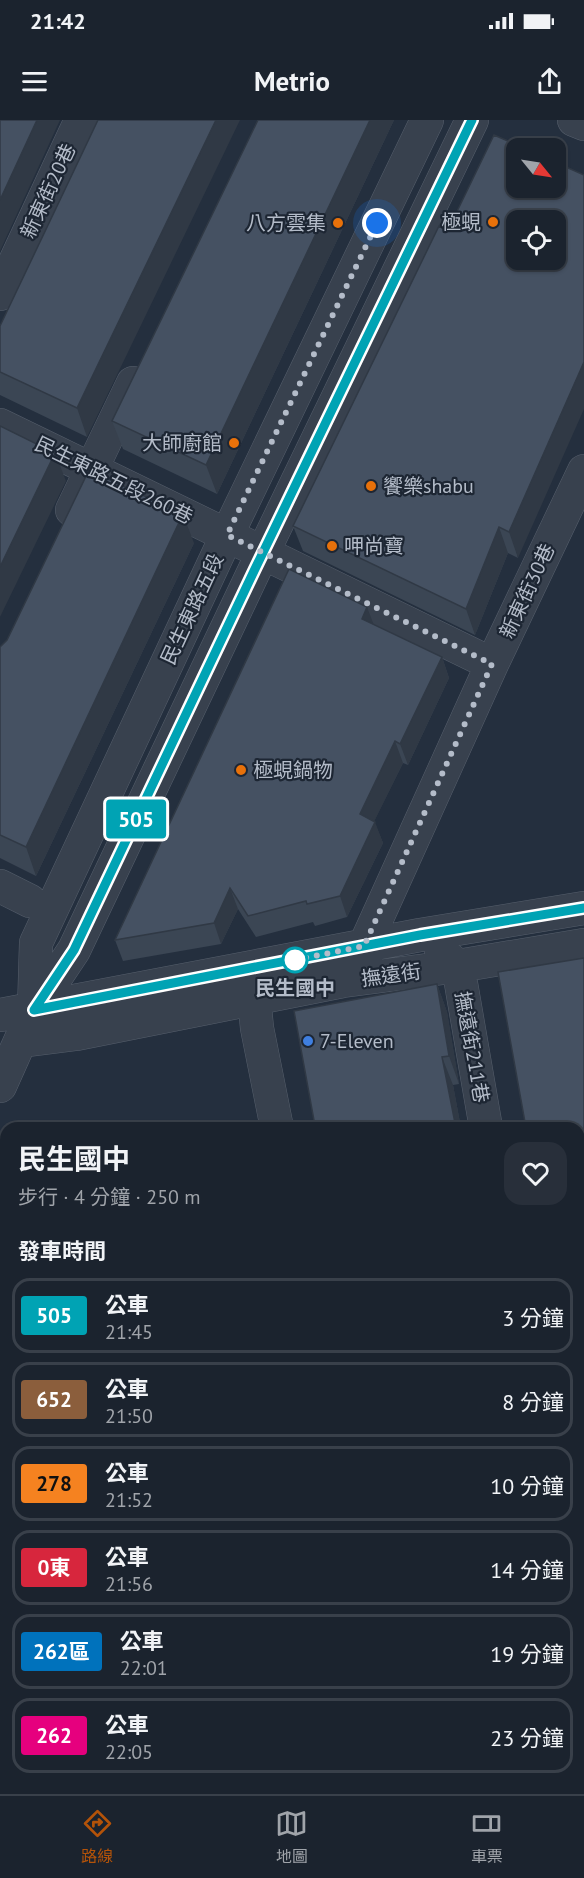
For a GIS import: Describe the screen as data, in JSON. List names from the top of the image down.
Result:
{
  "streets": {
    "street": [
      "新東街20巷",
      "民生東路五段260巷",
      "新東街30巷",
      "民生東路五段",
      "撫遠街",
      "撫遠街211巷"
    ]
  },
  "crossings": [
    ["民生東路五段260巷", "新東街30巷"],
    ["民生東路五段260巷", "民生東路五段"],
    ["新東街30巷", "撫遠街"],
    ["民生東路五段", "撫遠街"],
    ["撫遠街", "撫遠街211巷"]
  ],
  "places": [
    "極蜆",
    "八方雲集",
    "大師廚館",
    "饗樂shabu",
    "呷尚寶",
    "極蜆鍋物",
    "民生國中",
    "7-Eleven"
  ],
  "lines": ["bus line 505"],
  "north": "bottom right",
  "page": {
    "status": "21:42",
    "header": "Metrio",
    "on_map": "505",
    "heading": [
      ["民生國中", "步行 · 4 分鐘 · 250 m"],
      "發車時間"
    ],
    "list": [
      {
        "mark": "505",
        "name": "公車",
        "note": "21:45",
        "value": "3 分鐘"
      },
      {
        "mark": "652",
        "name": "公車",
        "note": "21:50",
        "value": "8 分鐘"
      },
      {
        "mark": "278",
        "name": "公車",
        "note": "21:52",
        "value": "10 分鐘"
      },
      {
        "mark": "0東",
        "name": "公車",
        "note": "21:56",
        "value": "14 分鐘"
      },
      {
        "mark": "262區",
        "name": "公車",
        "note": "22:01",
        "value": "19 分鐘"
      },
      {
        "mark": "262",
        "name": "公車",
        "note": "22:05",
        "value": "23 分鐘"
      }
    ],
    "tabs": ["路線", "地圖", "車票"]
  }
}
